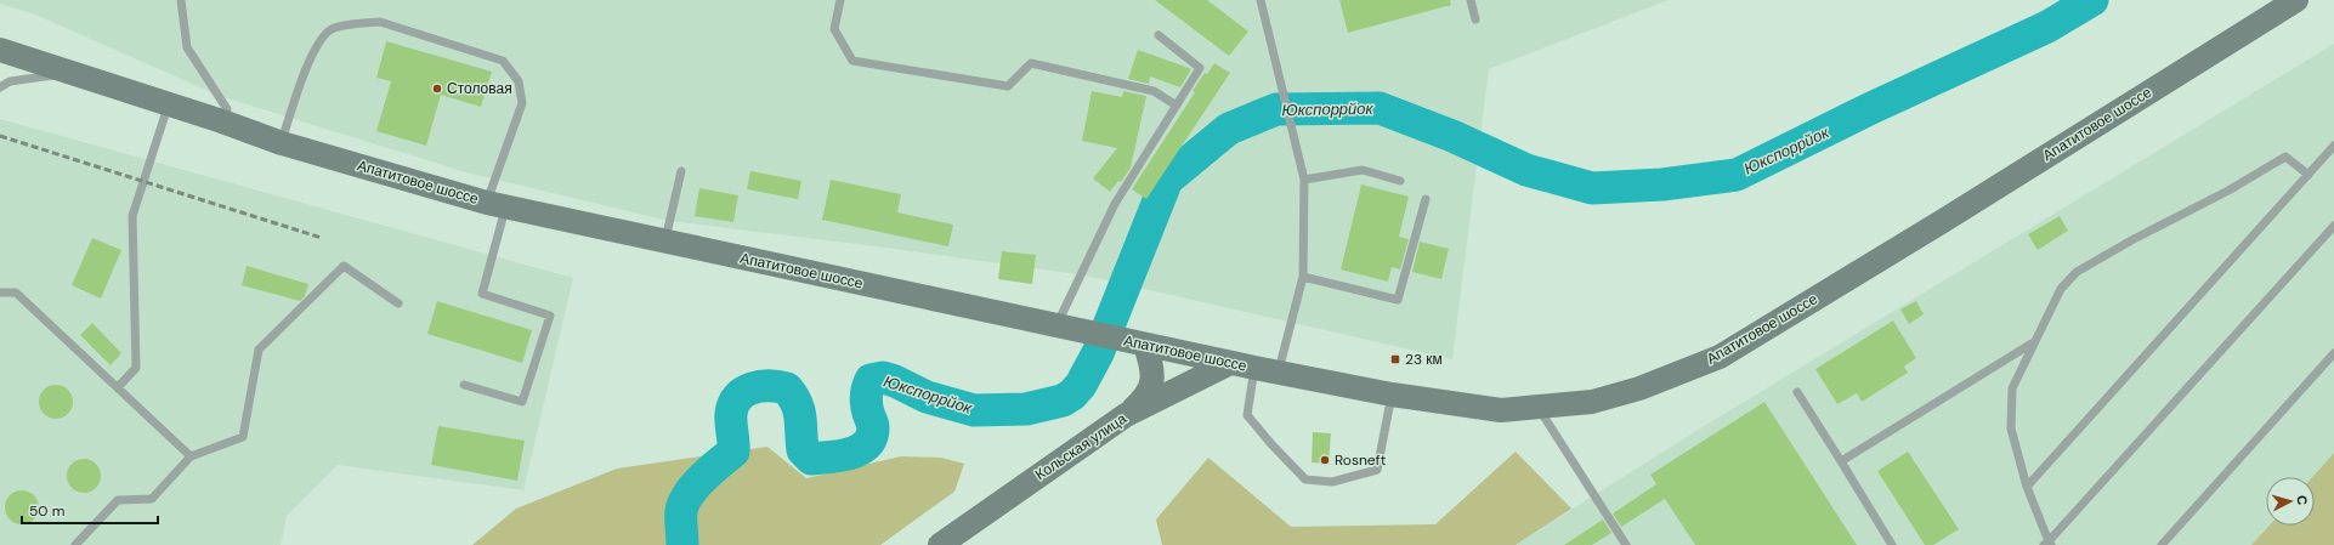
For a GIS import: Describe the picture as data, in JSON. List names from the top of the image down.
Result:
{
  "streets": {
    "street": ["Апатитовое шоссе", "Кольская улица"]
  },
  "crossings": [
    ["Апатитовое шоссе", "Кольская улица"]
  ],
  "water": ["Юкспоррйок"],
  "places": {
    "other": ["Столовая", "Rosneft"],
    "transit": ["23 км"]
  },
  "scale_bar": "50 m",
  "north": "right"
}
